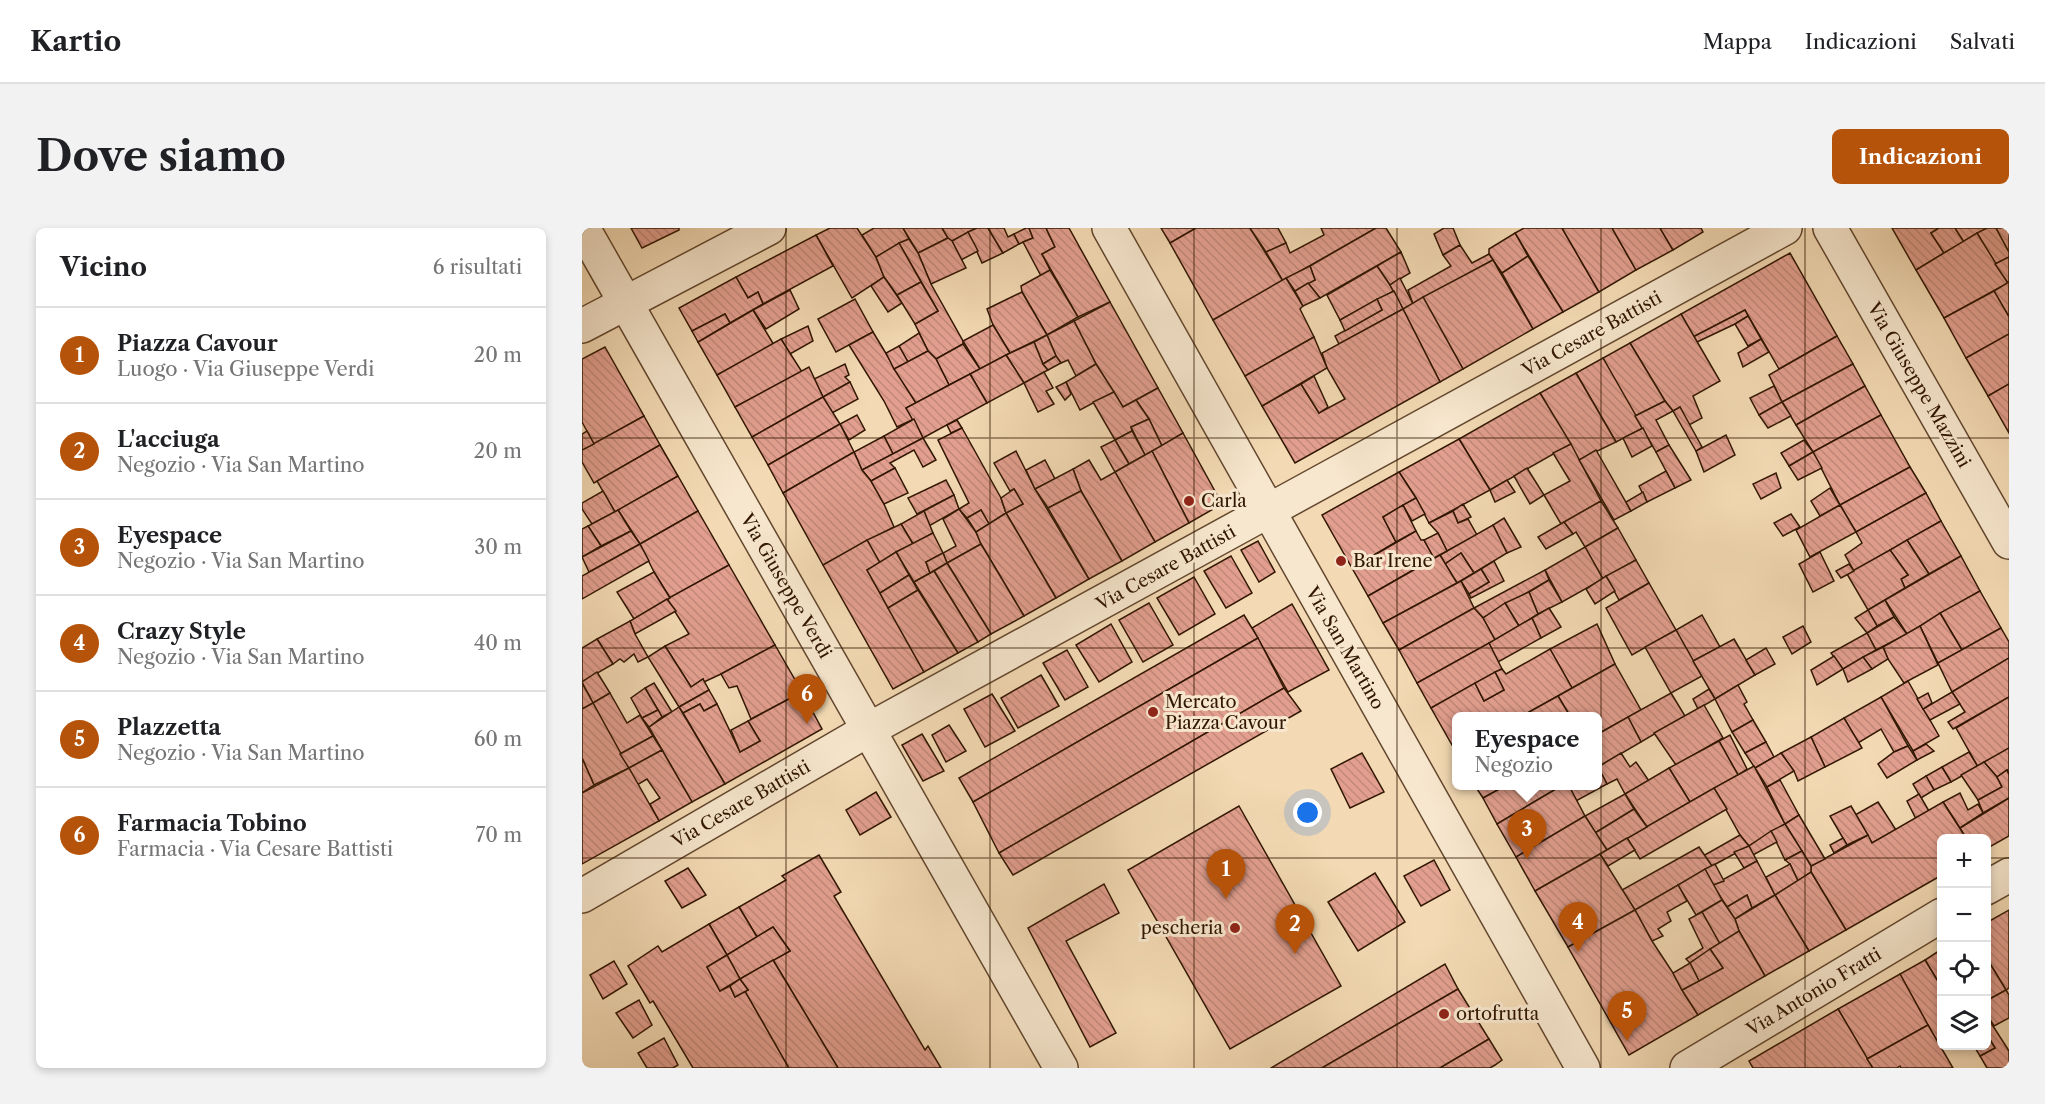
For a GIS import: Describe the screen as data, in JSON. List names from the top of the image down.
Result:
{
  "streets": {
    "street": [
      "Via Cesare Battisti",
      "Via Giuseppe Mazzini",
      "Via Giuseppe Verdi",
      "Via San Martino",
      "Via Antonio Fratti"
    ]
  },
  "crossings": [
    ["Via Cesare Battisti", "Via Giuseppe Verdi"],
    ["Via Cesare Battisti", "Via San Martino"]
  ],
  "places": [
    "Carla",
    "Bar Irene",
    "Mercato Piazza Cavour",
    "pescheria",
    "ortofrutta"
  ],
  "page": {
    "header": "Kartio",
    "nav": ["Mappa", "Indicazioni", "Salvati"],
    "buttons": "Indicazioni",
    "title": "Dove siamo",
    "heading": ["Vicino", "6 risultati"],
    "list": [
      {
        "mark": "1",
        "name": "Piazza Cavour",
        "note": "Luogo · Via Giuseppe Verdi",
        "value": "20 m"
      },
      {
        "mark": "2",
        "name": "L'acciuga",
        "note": "Negozio · Via San Martino",
        "value": "20 m"
      },
      {
        "mark": "3",
        "name": "Eyespace",
        "note": "Negozio · Via San Martino",
        "value": "30 m"
      },
      {
        "mark": "4",
        "name": "Crazy Style",
        "note": "Negozio · Via San Martino",
        "value": "40 m"
      },
      {
        "mark": "5",
        "name": "Plazzetta",
        "note": "Negozio · Via San Martino",
        "value": "60 m"
      },
      {
        "mark": "6",
        "name": "Farmacia Tobino",
        "note": "Farmacia · Via Cesare Battisti",
        "value": "70 m"
      }
    ],
    "pins": [
      "6",
      "3",
      "1",
      "4",
      "2",
      "5"
    ],
    "popup": ["Eyespace", "Negozio"],
    "map_buttons": ["+", "−"]
  }
}
